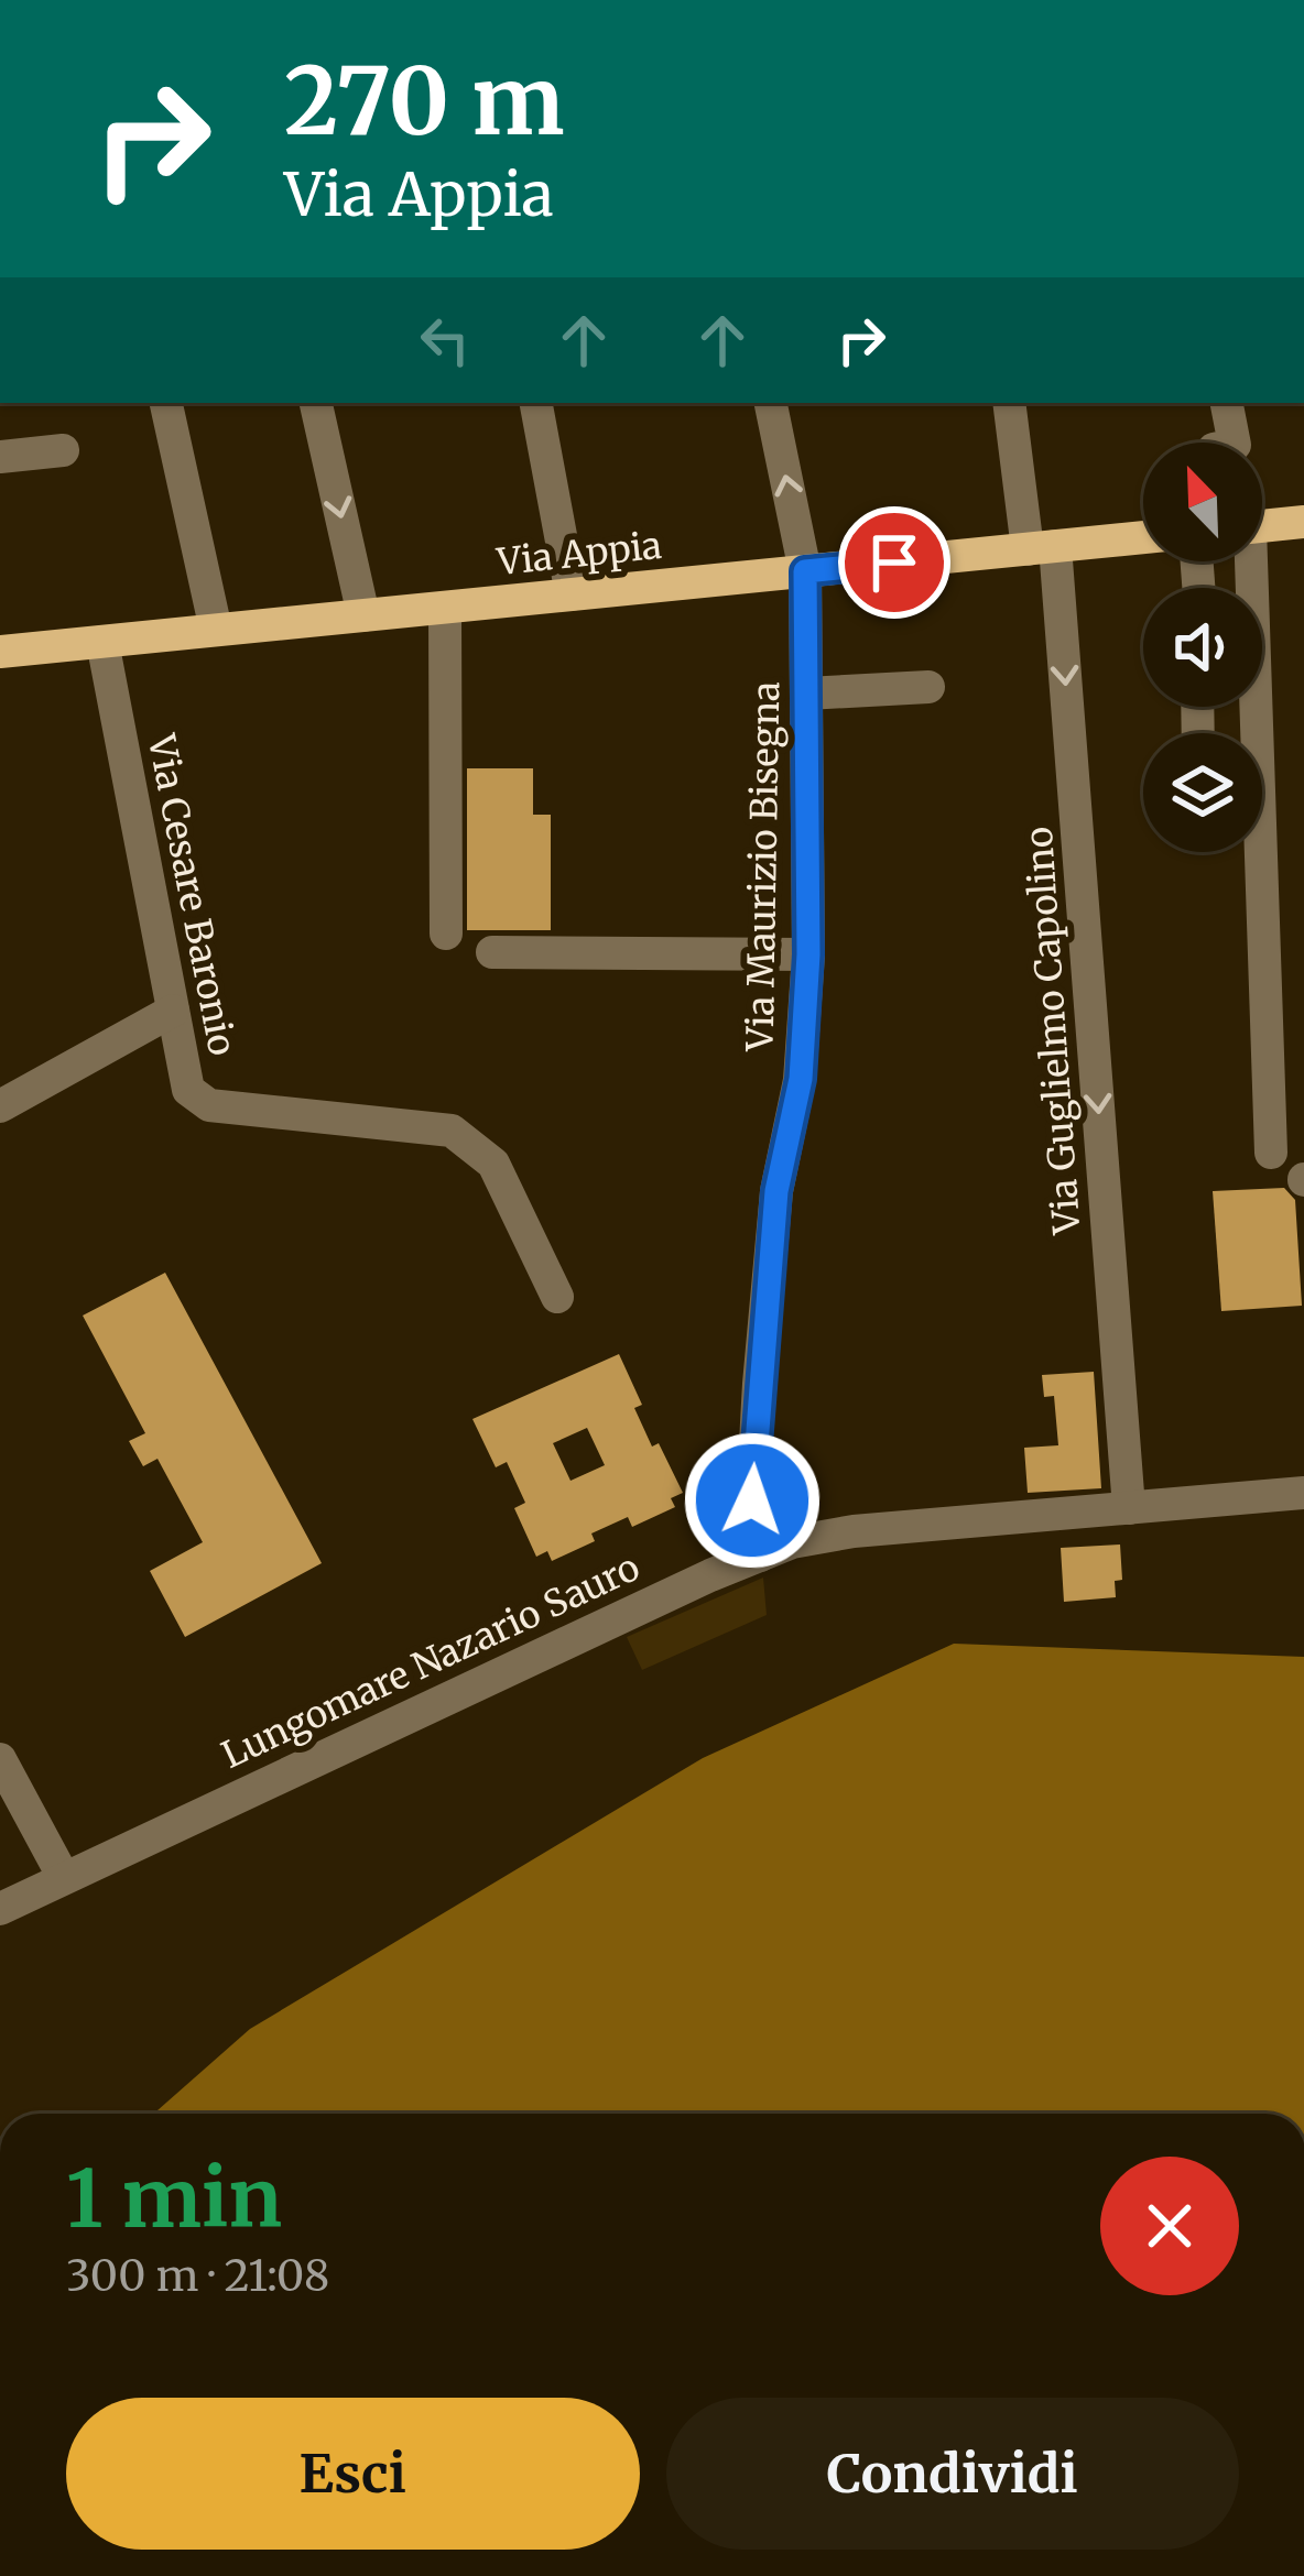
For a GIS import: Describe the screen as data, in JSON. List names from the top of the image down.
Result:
{
  "streets": {
    "main road": ["Via Appia"],
    "street": [
      "Via Maurizio Bisegna",
      "Via Cesare Baronio",
      "Via Guglielmo Capolino",
      "Lungomare Nazario Sauro"
    ]
  },
  "crossings": [
    ["Via Appia", "Via Maurizio Bisegna"],
    ["Via Appia", "Via Cesare Baronio"],
    ["Via Appia", "Via Guglielmo Capolino"],
    ["Via Maurizio Bisegna", "Lungomare Nazario Sauro"],
    ["Via Guglielmo Capolino", "Lungomare Nazario Sauro"]
  ],
  "north": "top left",
  "page": {
    "turn": ["270 m", "Via Appia"],
    "heading": ["1 min", "300 m · 21:08"],
    "buttons": ["Esci", "Condividi"]
  }
}
